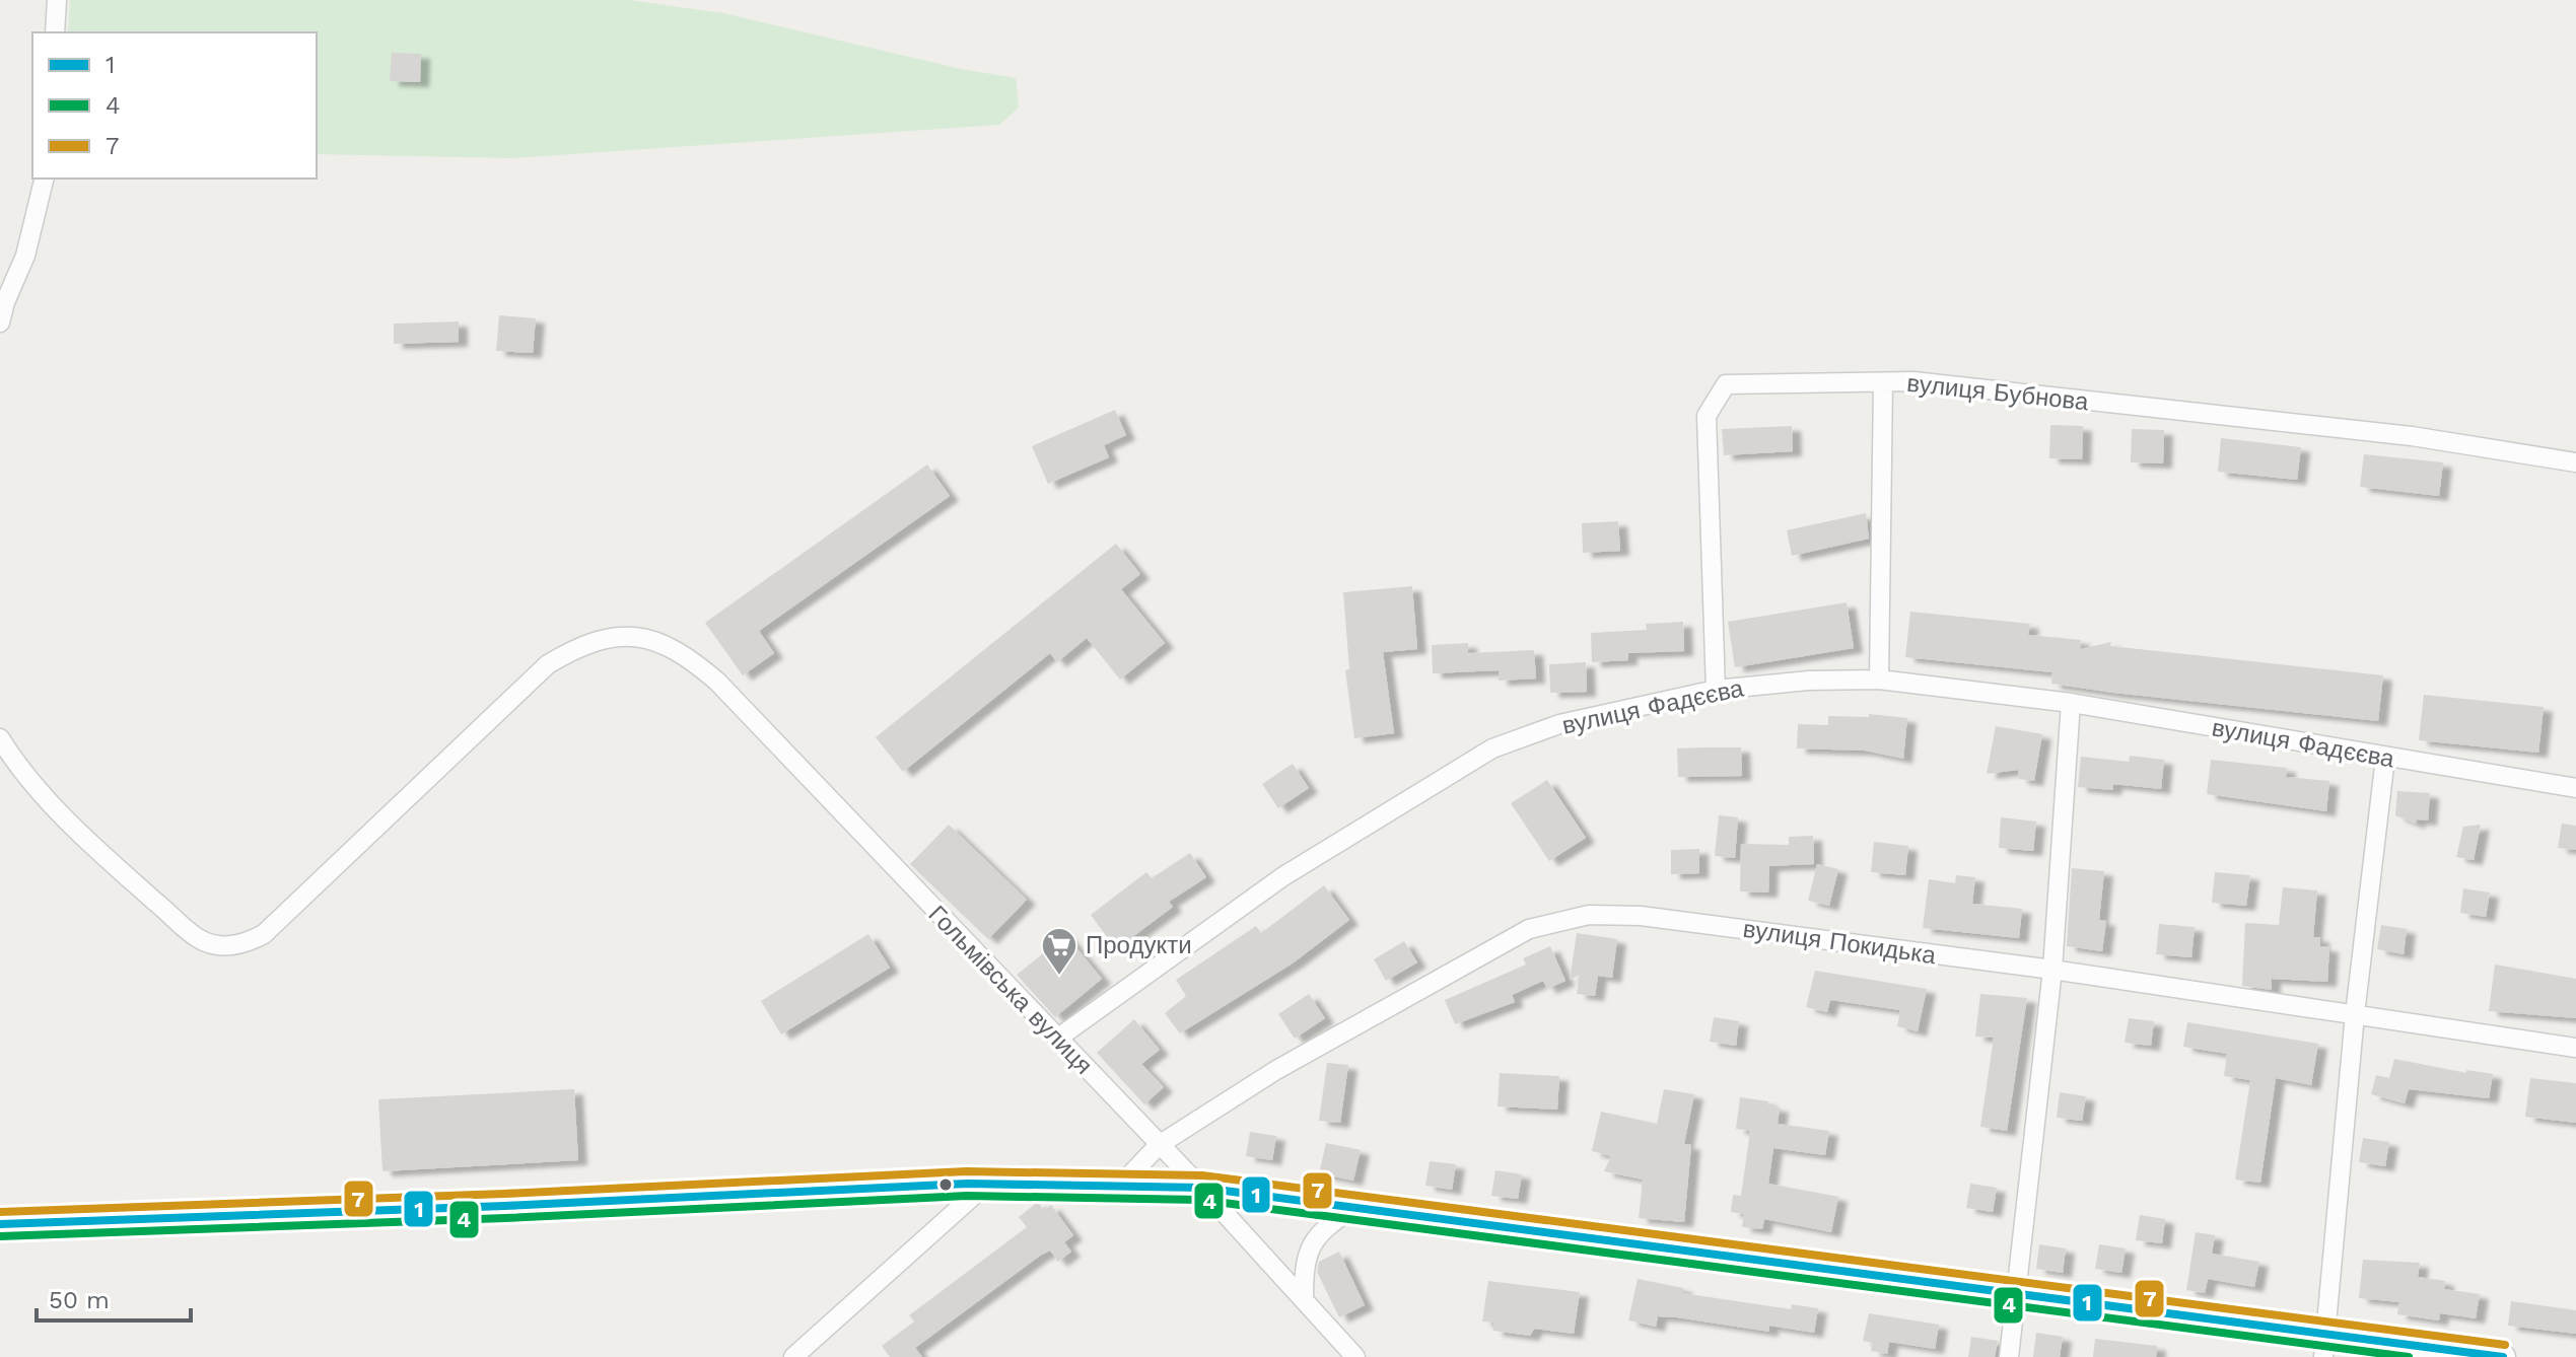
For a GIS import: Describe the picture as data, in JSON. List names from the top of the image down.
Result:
{
  "streets": {
    "street": [
      "вулиця Бубнова",
      "вулиця Фадєєва",
      "вулиця Покидька",
      "Гольмівська вулиця"
    ]
  },
  "crossings": [
    ["вулиця Бубнова", "вулиця Фадєєва"],
    ["вулиця Фадєєва", "Гольмівська вулиця"],
    ["вулиця Покидька", "Гольмівська вулиця"]
  ],
  "places": {
    "supermarket": ["Продукти"]
  },
  "lines": ["transit line 7", "transit line 1", "transit line 4"],
  "legend": ["1", "4", "7"],
  "scale_bar": "50 m"
}
